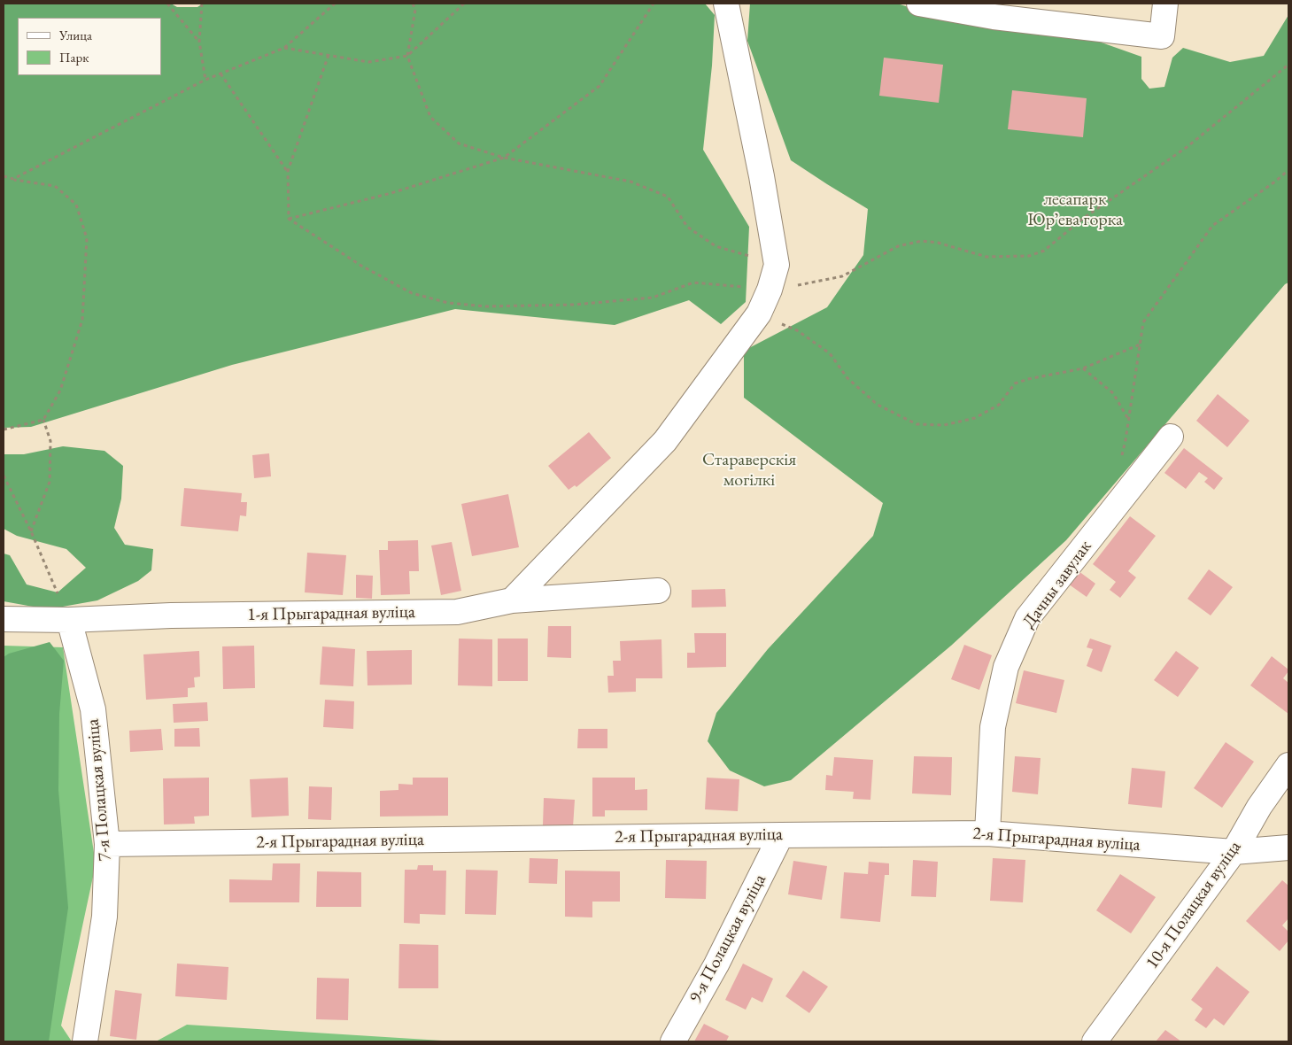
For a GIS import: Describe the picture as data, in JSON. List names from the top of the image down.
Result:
{
  "streets": {
    "street": [
      "Дачны завулак",
      "1-я Прыгарадная вуліца",
      "7-я Полацкая вуліца",
      "2-я Прыгарадная вуліца",
      "10-я Полацкая вуліца",
      "9-я Полацкая вуліца"
    ]
  },
  "crossings": [
    ["Дачны завулак", "2-я Прыгарадная вуліца"],
    ["1-я Прыгарадная вуліца", "7-я Полацкая вуліца"],
    ["7-я Полацкая вуліца", "2-я Прыгарадная вуліца"],
    ["2-я Прыгарадная вуліца", "10-я Полацкая вуліца"],
    ["2-я Прыгарадная вуліца", "9-я Полацкая вуліца"]
  ],
  "parks": ["лесапарк Юрʼева горка", "Стараверскія могілкі"],
  "legend": ["Улица", "Парк"]
}
